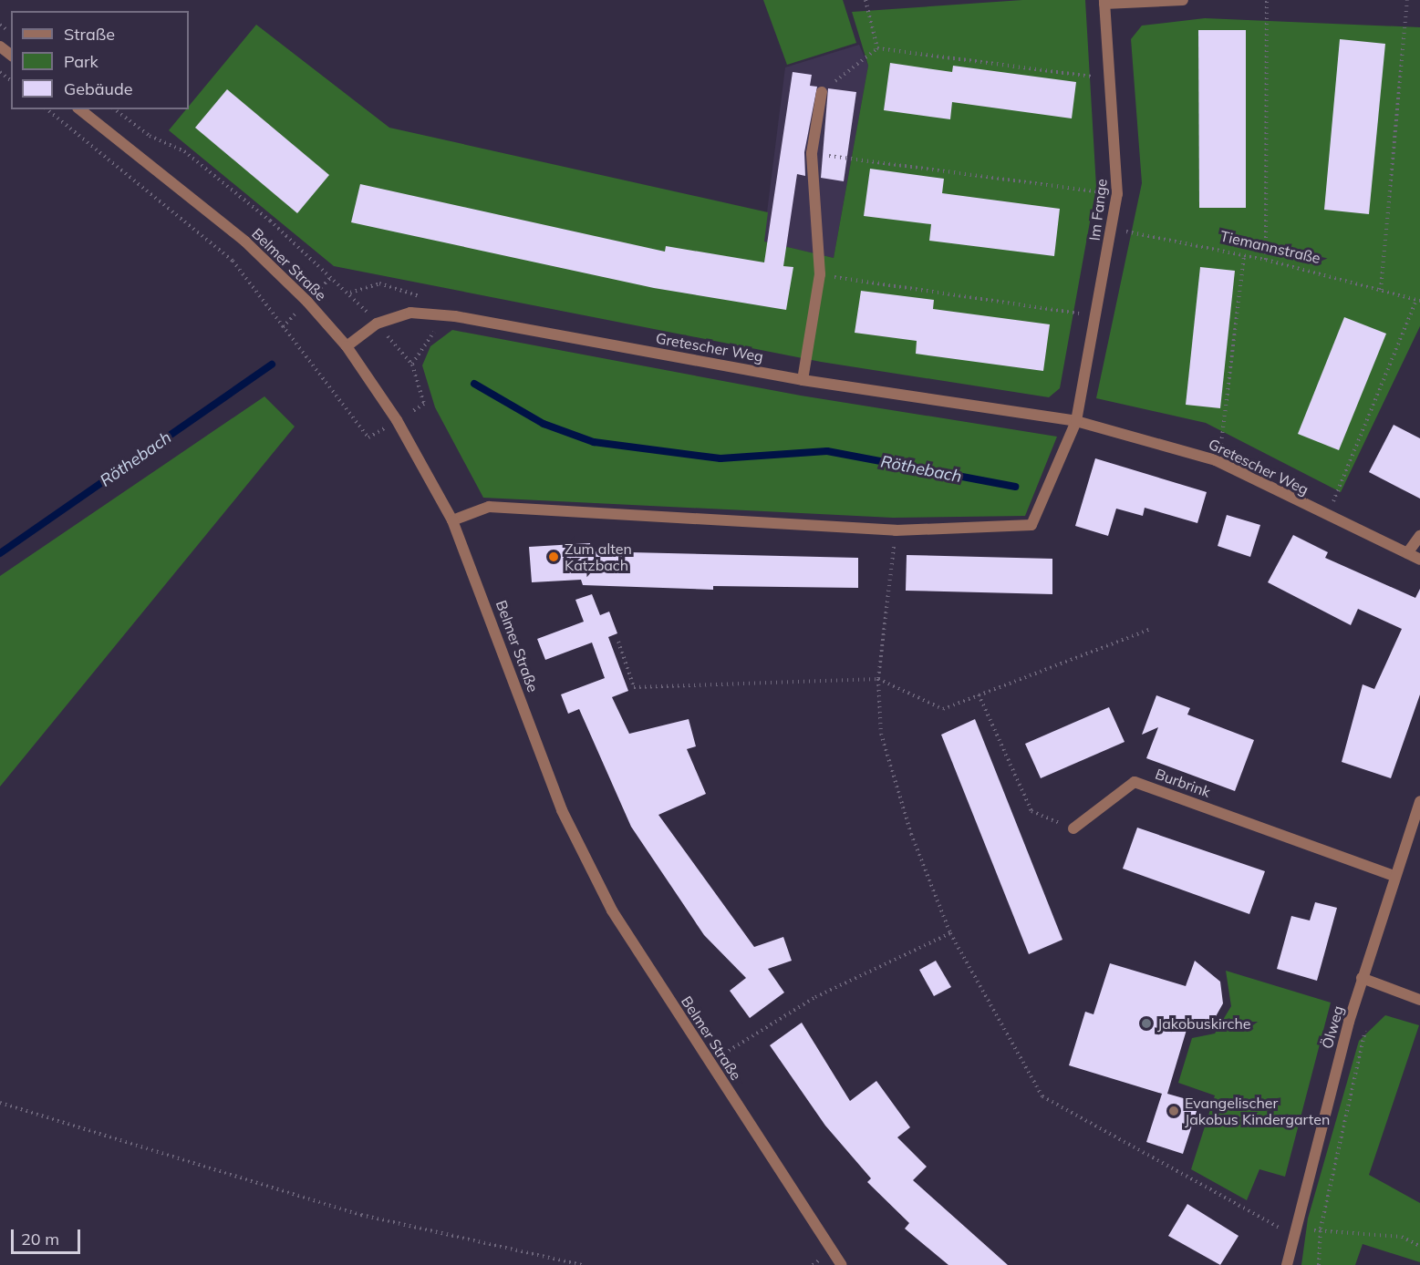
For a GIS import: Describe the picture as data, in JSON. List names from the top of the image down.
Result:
{
  "streets": {
    "street": [
      "Im Fange",
      "Belmer Straße",
      "Gretescher Weg",
      "Burbrink",
      "Ölweg"
    ],
    "path": ["Tiemannstraße"]
  },
  "crossings": [
    ["Im Fange", "Tiemannstraße"],
    ["Im Fange", "Gretescher Weg"],
    ["Belmer Straße", "Gretescher Weg"],
    ["Burbrink", "Ölweg"]
  ],
  "water": ["Röthebach"],
  "places": ["Zum alten Katzbach", "Jakobuskirche", "Evangelischer Jakobus Kindergarten"],
  "legend": ["Straße", "Park", "Gebäude"],
  "scale_bar": "20 m"
}
